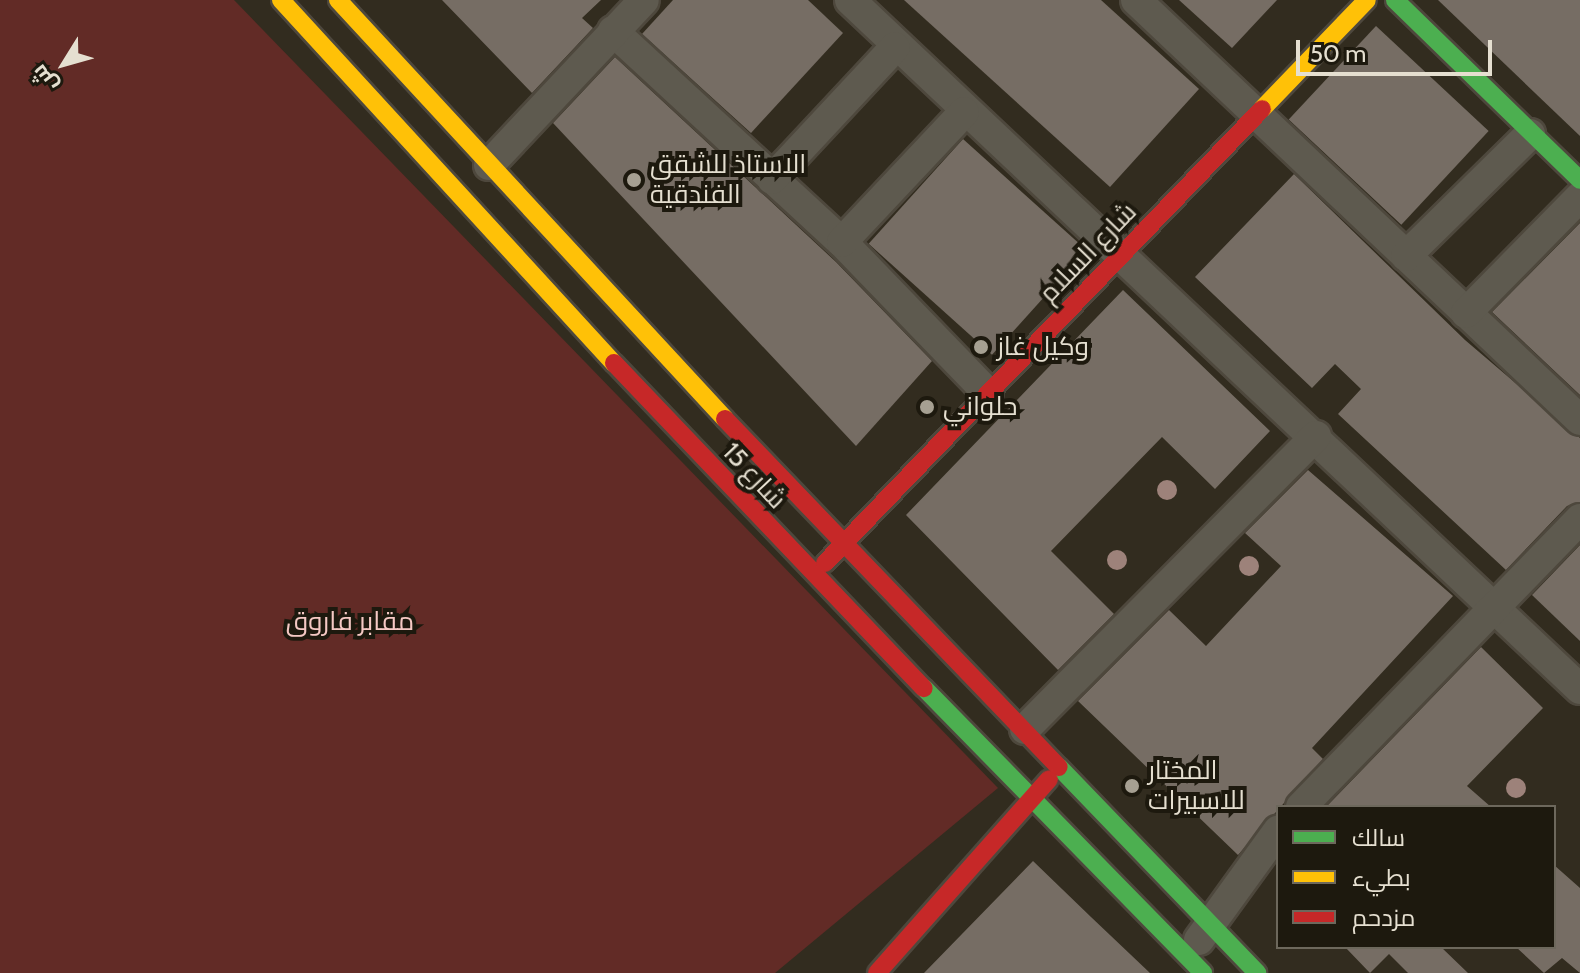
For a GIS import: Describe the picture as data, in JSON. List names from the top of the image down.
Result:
{
  "streets": {
    "street": ["شارع السلام", "شارع 15"]
  },
  "crossings": [
    ["شارع السلام", "شارع 15"]
  ],
  "parks": ["مقابر فاروق"],
  "places": [
    "الاستاذ للشقق الفندقية",
    "وكيل غاز",
    "حلواني",
    "المختار للاسبيرات"
  ],
  "legend": ["سالك", "بطيء", "مزدحم"],
  "scale_bar": "50 m",
  "north": "bottom left"
}
